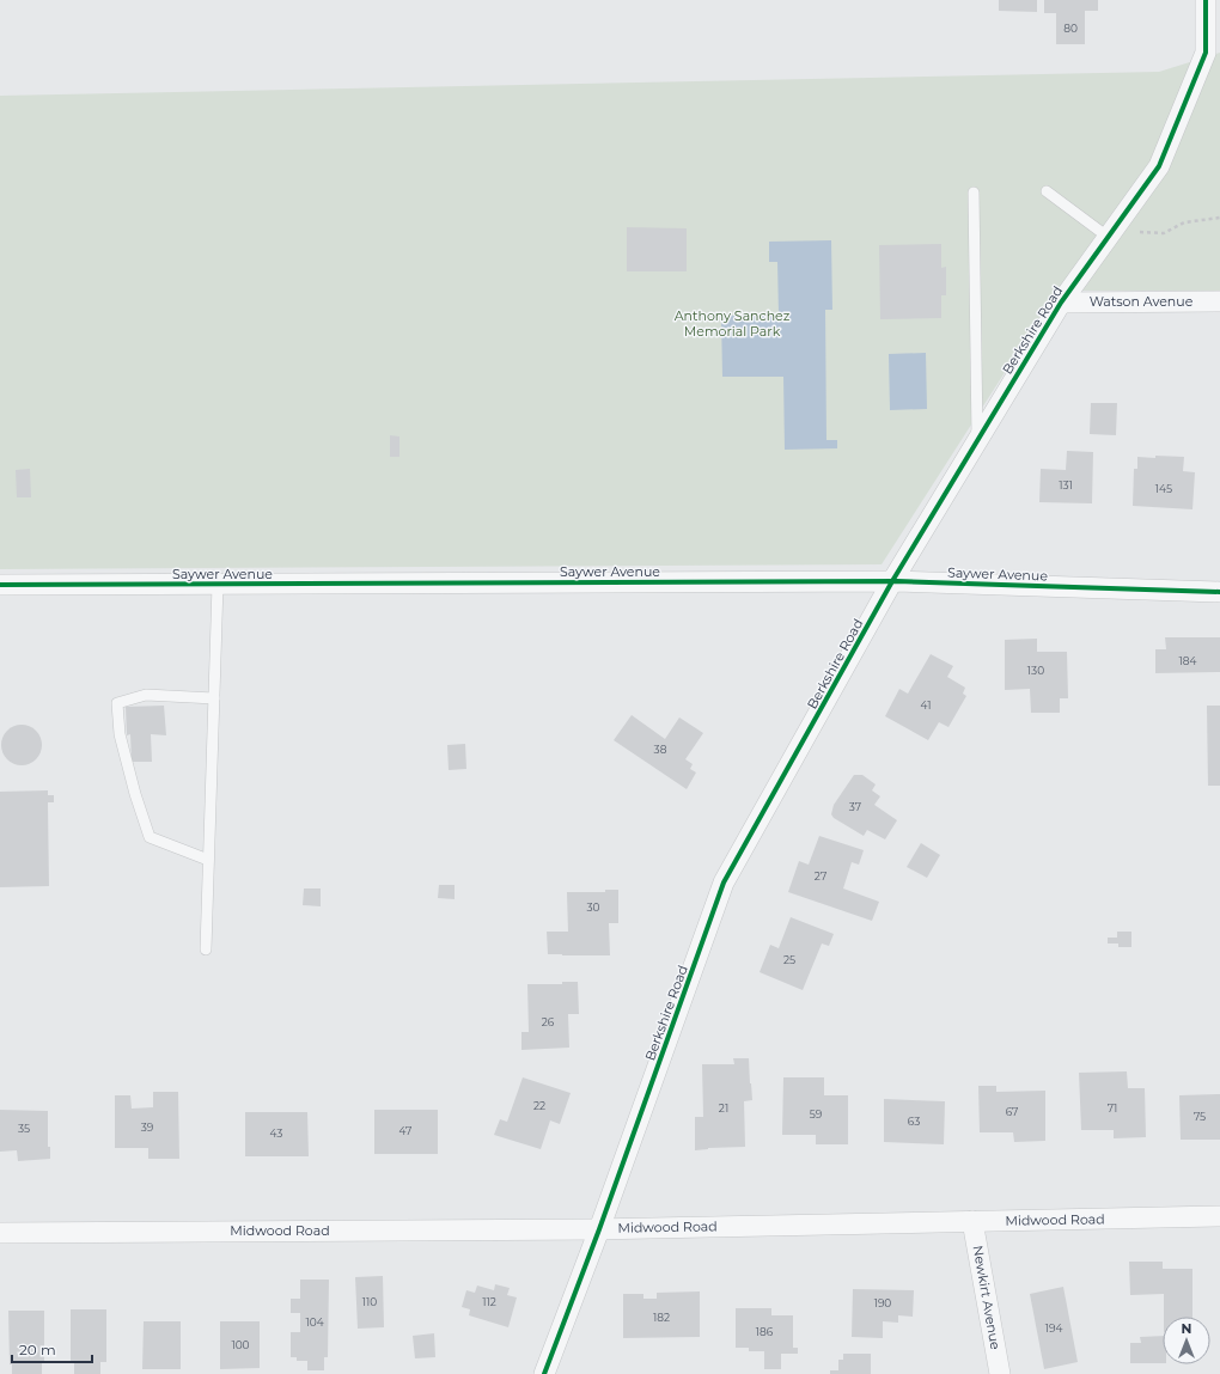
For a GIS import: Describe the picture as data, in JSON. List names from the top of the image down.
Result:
{
  "streets": {
    "street": [
      "Watson Avenue",
      "Berkshire Road",
      "Saywer Avenue",
      "Midwood Road",
      "Newkirt Avenue"
    ]
  },
  "crossings": [
    ["Watson Avenue", "Berkshire Road"],
    ["Berkshire Road", "Saywer Avenue"],
    ["Berkshire Road", "Midwood Road"],
    ["Midwood Road", "Newkirt Avenue"]
  ],
  "parks": ["Anthony Sanchez Memorial Park"],
  "house_numbers": [
    "80",
    "131",
    "145",
    "184",
    "130",
    "41",
    "38",
    "37",
    "27",
    "30",
    "25",
    "26",
    "22",
    "21",
    "71",
    "67",
    "59",
    "75",
    "63",
    "39",
    "35",
    "47",
    "43",
    "110",
    "112",
    "190",
    "182",
    "104",
    "194",
    "186",
    "100"
  ],
  "scale_bar": "20 m",
  "north": "top"
}
